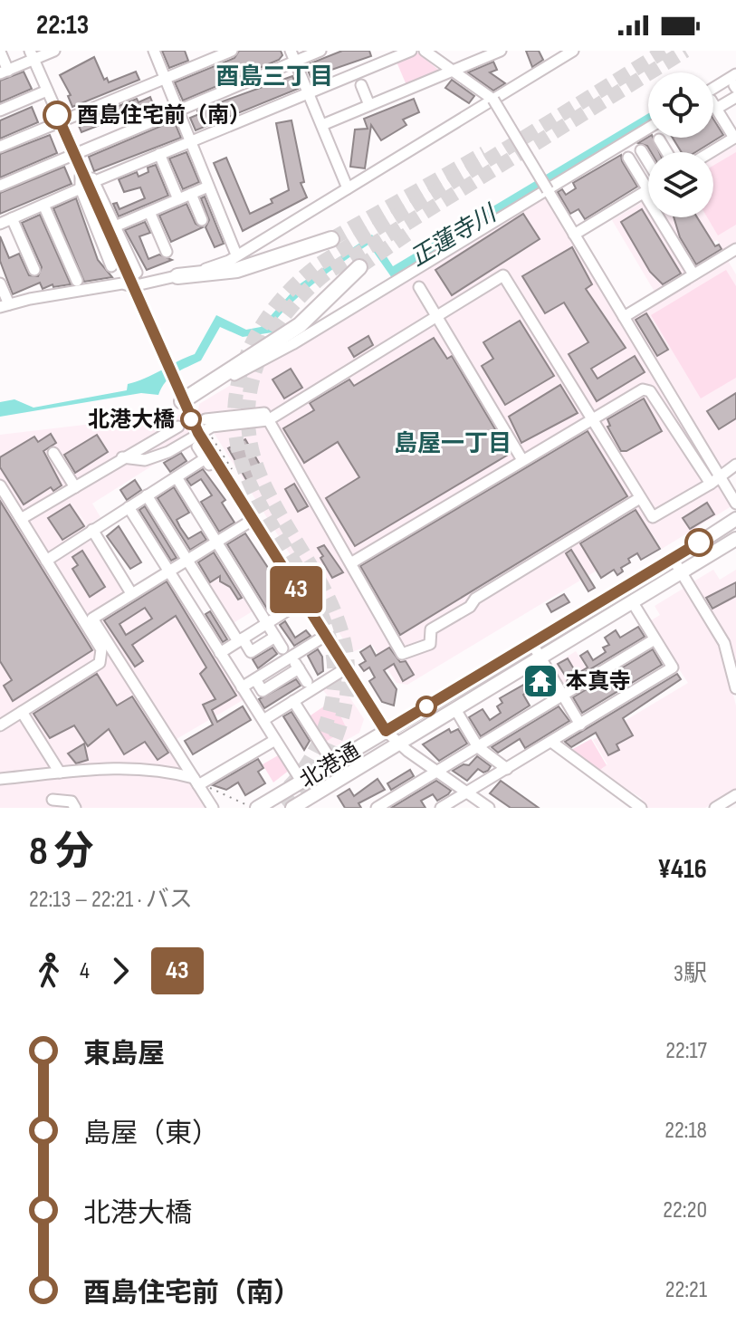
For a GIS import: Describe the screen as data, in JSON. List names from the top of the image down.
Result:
{
  "streets": {
    "main road": ["北港通"]
  },
  "districts": ["酉島三丁目", "島屋一丁目"],
  "water": ["正蓮寺川"],
  "places": {
    "other": ["酉島住宅前（南）", "北港大橋"],
    "temple": ["本真寺"]
  },
  "lines": ["bus line 43"],
  "page": {
    "status": "22:13",
    "on_map": "43",
    "heading": ["8 分", "22:13 – 22:21 · バス", "¥416"],
    "legs": ["4", "43", "3駅"],
    "list": [
      {
        "name": "東島屋",
        "value": "22:17"
      },
      {
        "name": "島屋（東）",
        "value": "22:18"
      },
      {
        "name": "北港大橋",
        "value": "22:20"
      },
      {
        "name": "酉島住宅前（南）",
        "value": "22:21"
      }
    ]
  }
}
